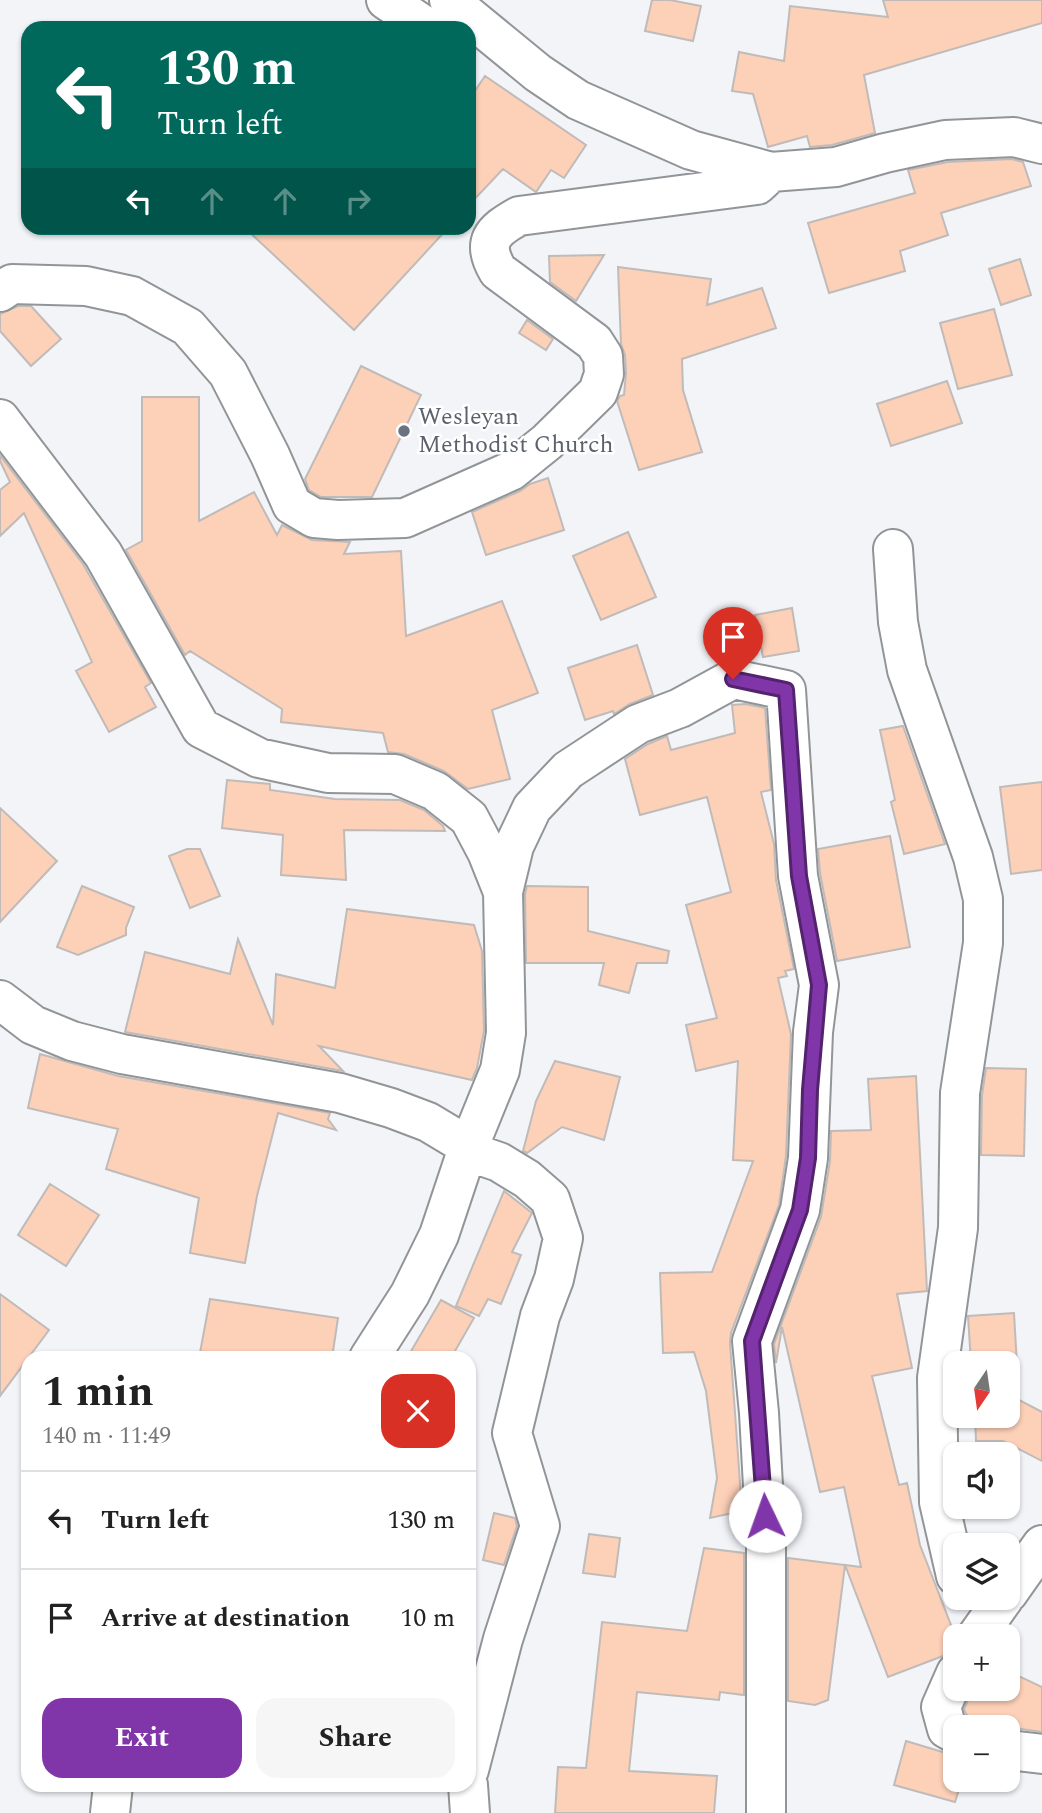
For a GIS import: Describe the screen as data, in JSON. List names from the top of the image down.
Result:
{
  "places": ["Wesleyan Methodist Church"],
  "north": "bottom",
  "page": {
    "turn": ["130 m", "Turn left"],
    "map_buttons": ["+", "−"],
    "heading": ["1 min", "140 m · 11:49"],
    "list": [
      {
        "name": "Turn left",
        "value": "130 m"
      },
      {
        "name": "Arrive at destination",
        "value": "10 m"
      }
    ],
    "buttons": ["Exit", "Share"]
  }
}
